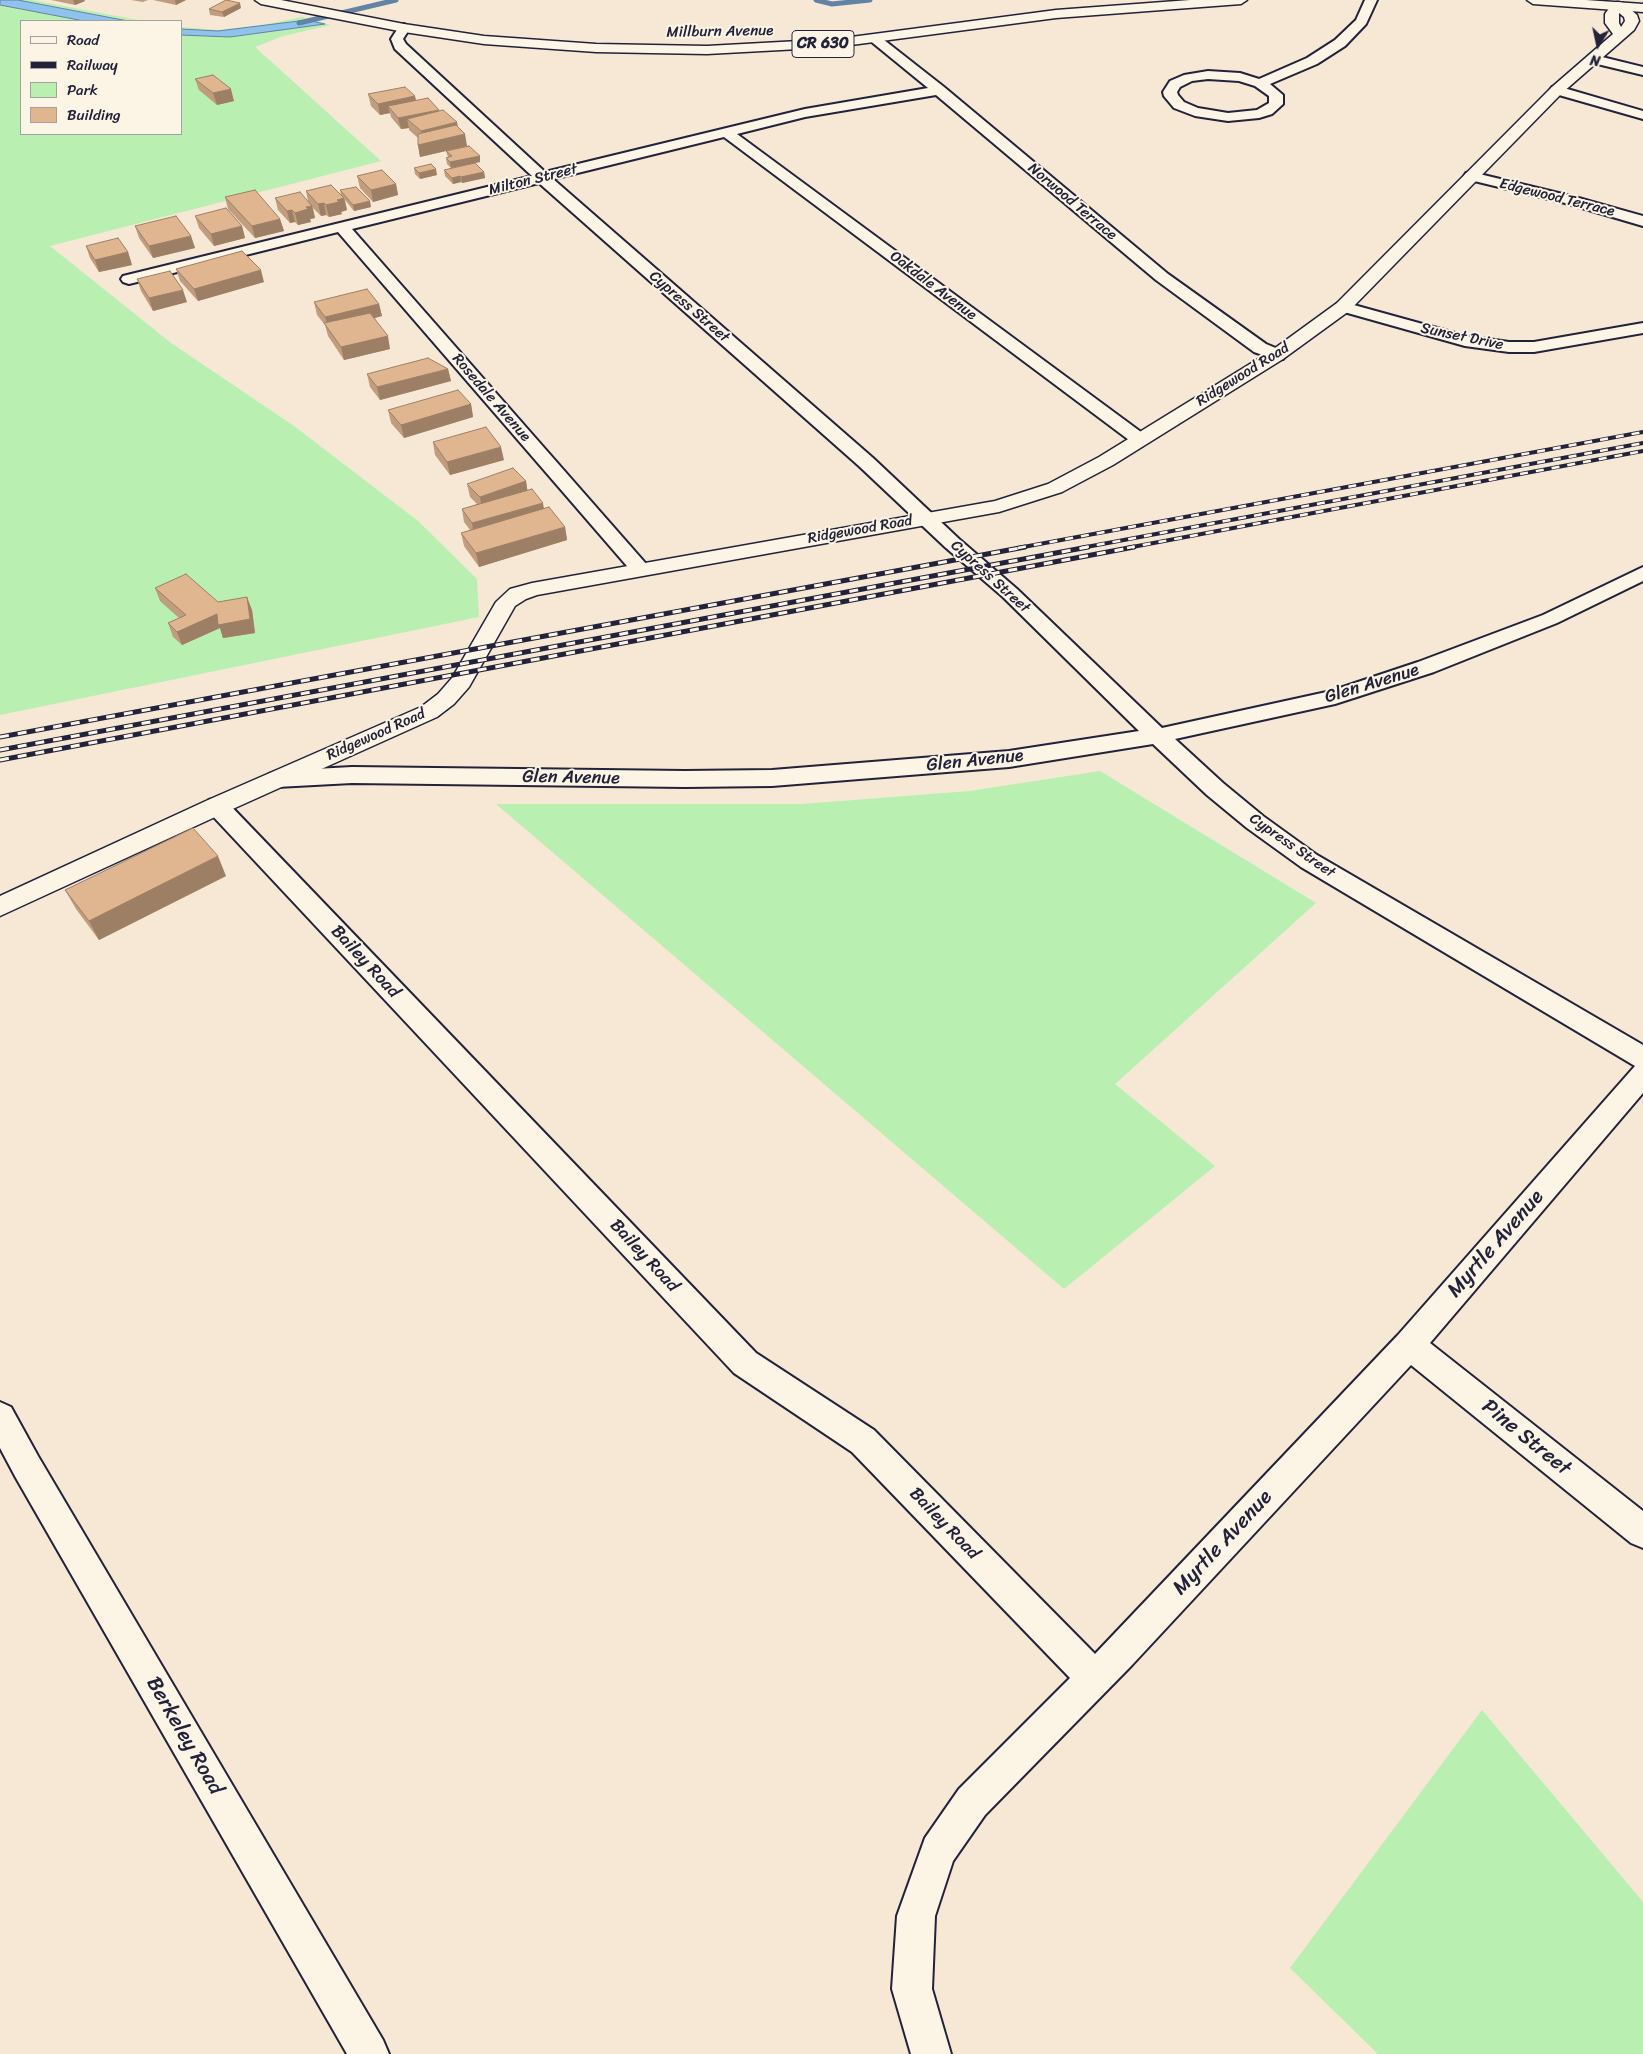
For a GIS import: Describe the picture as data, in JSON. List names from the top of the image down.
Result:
{
  "streets": {
    "street": [
      "Millburn Avenue",
      "CR 630",
      "Milton Street",
      "Edgewood Terrace",
      "Norwood Terrace",
      "Oakdale Avenue",
      "Cypress Street",
      "Sunset Drive",
      "Ridgewood Road",
      "Rosedale Avenue",
      "Glen Avenue",
      "Bailey Road",
      "Myrtle Avenue",
      "Pine Street",
      "Berkeley Road"
    ]
  },
  "crossings": [
    ["Millburn Avenue", "Norwood Terrace"],
    ["Millburn Avenue", "Cypress Street"],
    ["Milton Street", "Norwood Terrace"],
    ["Milton Street", "Oakdale Avenue"],
    ["Milton Street", "Cypress Street"],
    ["Milton Street", "Rosedale Avenue"],
    ["Edgewood Terrace", "Ridgewood Road"],
    ["Norwood Terrace", "Ridgewood Road"],
    ["Oakdale Avenue", "Ridgewood Road"],
    ["Cypress Street", "Ridgewood Road"],
    ["Cypress Street", "Glen Avenue"],
    ["Sunset Drive", "Ridgewood Road"],
    ["Ridgewood Road", "Rosedale Avenue"],
    ["Ridgewood Road", "Glen Avenue"],
    ["Ridgewood Road", "Bailey Road"],
    ["Bailey Road", "Myrtle Avenue"],
    ["Myrtle Avenue", "Pine Street"]
  ],
  "legend": [
    "Road",
    "Railway",
    "Park",
    "Building"
  ],
  "north": "bottom"
}
